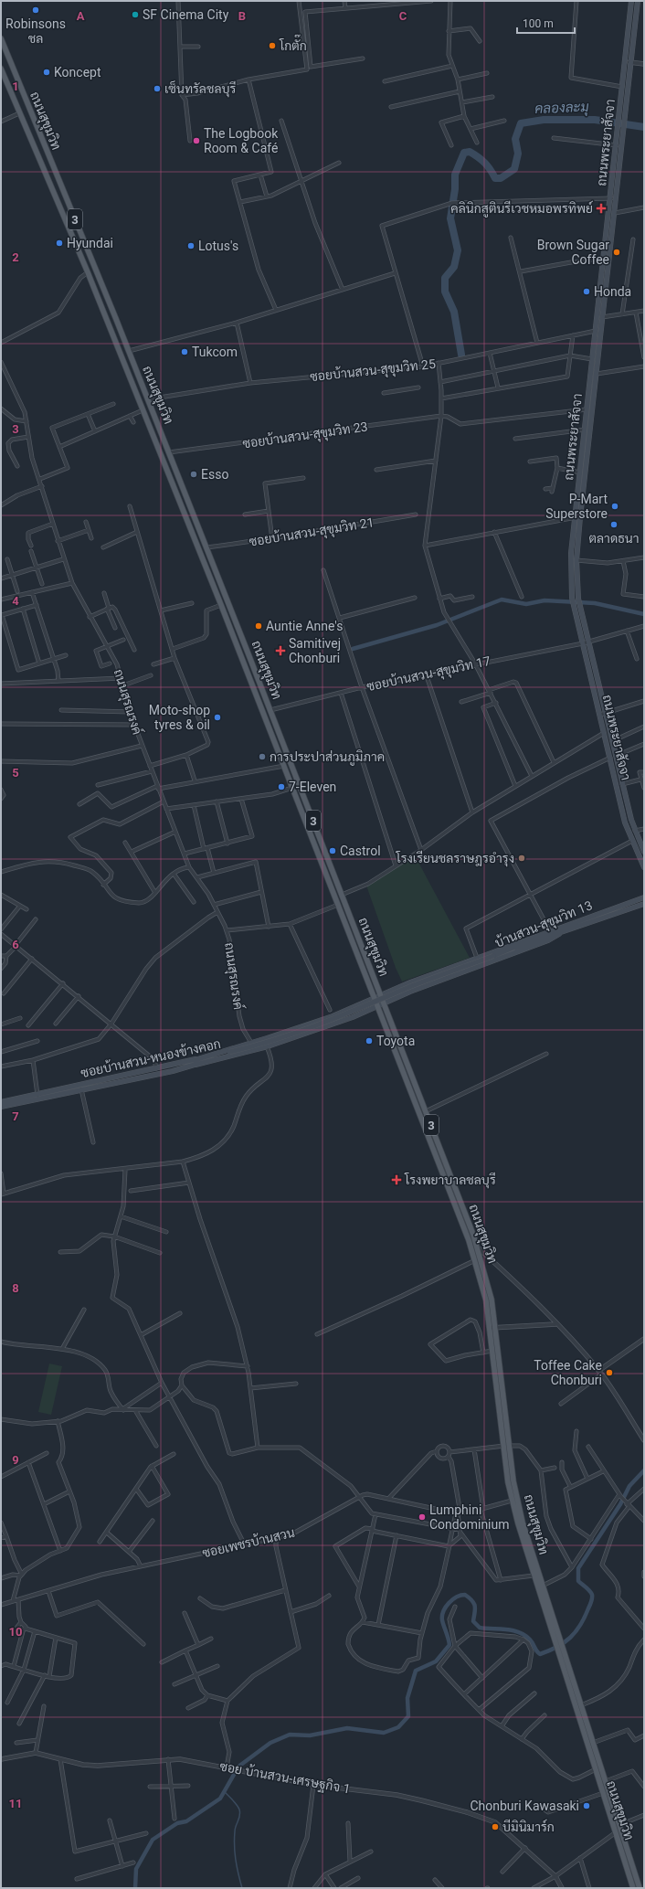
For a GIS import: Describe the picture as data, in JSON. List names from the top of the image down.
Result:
{
  "streets": {
    "main road": [
      "ถนนสุขุมวิท",
      "ถนนพระยาสัจจา",
      "3",
      "บ้านสวน-สุขุมวิท 13",
      "ซอยบ้านสวน-หนองข้างคอก"
    ],
    "street": [
      "ซอยบ้านสวน-สุขุมวิท 25",
      "ซอยบ้านสวน-สุขุมวิท 23",
      "ซอยบ้านสวน-สุขุมวิท 21",
      "ซอยบ้านสวน-สุขุมวิท 17",
      "ถนนสุรณรงค์",
      "ซอยเพชรบ้านสวน",
      "ซอย บ้านสวน-เศรษฐกิจ 1"
    ]
  },
  "crossings": [
    ["ถนนสุขุมวิท", "ซอยบ้านสวน-สุขุมวิท 25"],
    ["ถนนสุขุมวิท", "ซอยบ้านสวน-สุขุมวิท 23"],
    ["ถนนสุขุมวิท", "ซอยบ้านสวน-สุขุมวิท 21"],
    ["ถนนสุขุมวิท", "ซอยบ้านสวน-สุขุมวิท 17"],
    ["ถนนสุขุมวิท", "ซอยเพชรบ้านสวน"],
    ["ถนนพระยาสัจจา", "ซอยบ้านสวน-สุขุมวิท 25"],
    ["ถนนพระยาสัจจา", "ซอยบ้านสวน-สุขุมวิท 17"],
    ["บ้านสวน-สุขุมวิท 13", "ซอยบ้านสวน-หนองข้างคอก"]
  ],
  "water": ["คลองละมุ"],
  "places": {
    "other": [
      "Robinsons ชล",
      "SF Cinema City",
      "โกตั๊ก",
      "Koncept",
      "เซ็นทรัลชลบุรี",
      "The Logbook Room & Café",
      "Hyundai",
      "Lotus's",
      "Brown Sugar Coffee",
      "Honda",
      "Tukcom",
      "Esso",
      "P-Mart Superstore",
      "ตลาดธนา",
      "Auntie Anne's",
      "Moto-shop tyres & oil",
      "การประปาส่วนภูมิภาค",
      "7-Eleven",
      "Castrol",
      "โรงเรียนชลราษฎรอำรุง",
      "Toyota",
      "Toffee Cake Chonburi",
      "Lumphini Condominium",
      "Chonburi Kawasaki",
      "บีมินิมาร์ก"
    ],
    "health": ["คลินิกสูตินรีเวชหมอพรทิพย์", "Samitivej Chonburi", "โรงพยาบาลชลบุรี"]
  },
  "scale_bar": "100 m",
  "grid": {
    "columns": ["A", "B", "C"],
    "rows": [
      "1",
      "2",
      "3",
      "4",
      "5",
      "6",
      "7",
      "8",
      "9",
      "10",
      "11"
    ]
  }
}
